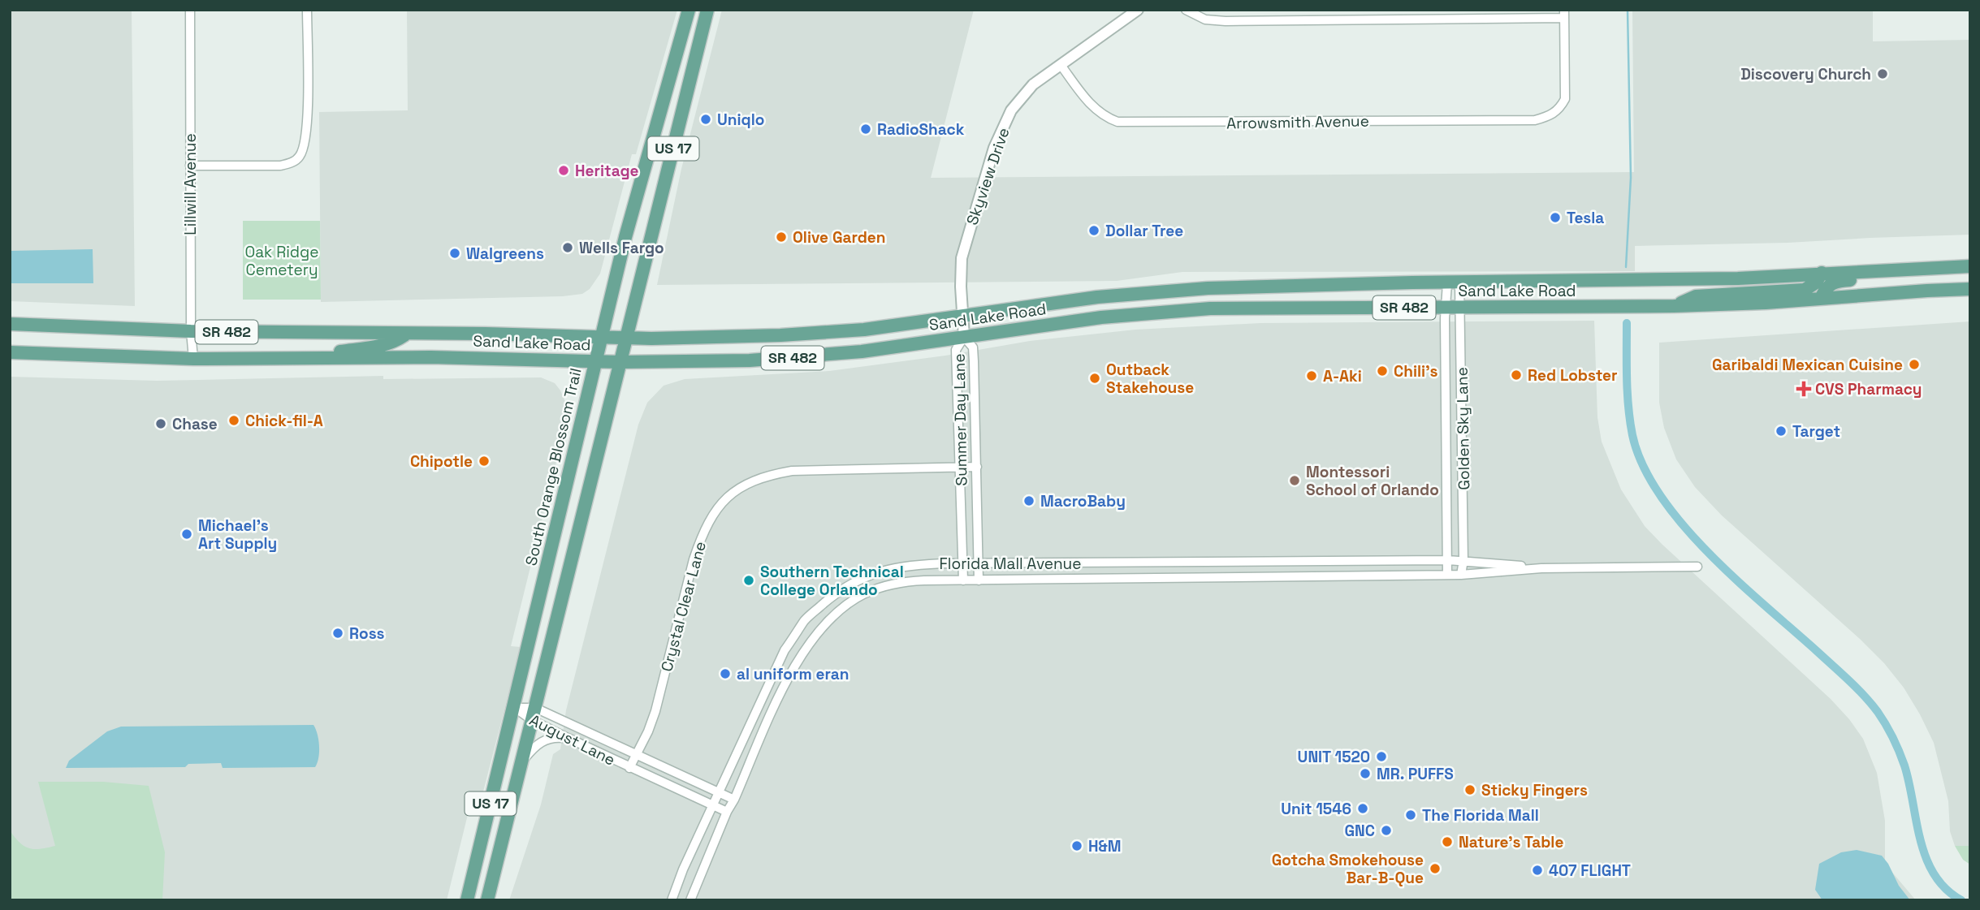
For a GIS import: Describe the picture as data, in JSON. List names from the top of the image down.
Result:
{
  "streets": {
    "main road": [
      "US 17",
      "Sand Lake Road",
      "SR 482",
      "South Orange Blossom Trail"
    ],
    "street": [
      "Arrowsmith Avenue",
      "Skyview Drive",
      "Lillwill Avenue",
      "Summer Day Lane",
      "Golden Sky Lane",
      "Florida Mall Avenue",
      "Crystal Clear Lane",
      "August Lane"
    ]
  },
  "crossings": [
    ["Arrowsmith Avenue", "Skyview Drive"],
    ["US 17", "Sand Lake Road"],
    ["US 17", "August Lane"],
    ["Skyview Drive", "Sand Lake Road"],
    ["Skyview Drive", "Summer Day Lane"],
    ["Lillwill Avenue", "Sand Lake Road"],
    ["Sand Lake Road", "Summer Day Lane"],
    ["Sand Lake Road", "Golden Sky Lane"],
    ["Sand Lake Road", "South Orange Blossom Trail"],
    ["Summer Day Lane", "Florida Mall Avenue"],
    ["Summer Day Lane", "Crystal Clear Lane"],
    ["Golden Sky Lane", "Florida Mall Avenue"],
    ["South Orange Blossom Trail", "August Lane"],
    ["Florida Mall Avenue", "August Lane"],
    ["Crystal Clear Lane", "August Lane"]
  ],
  "parks": ["Oak Ridge Cemetery"],
  "places": {
    "other": [
      "Discovery Church",
      "Uniqlo",
      "RadioShack",
      "Heritage",
      "Tesla",
      "Dollar Tree",
      "Olive Garden",
      "Wells Fargo",
      "Walgreens",
      "Garibaldi Mexican Cuisine",
      "Chili's",
      "Red Lobster",
      "A-Aki",
      "Outback Stakehouse",
      "Chick-fil-A",
      "Chase",
      "Target",
      "Chipotle",
      "Montessori School of Orlando",
      "MacroBaby",
      "Michael's Art Supply",
      "Southern Technical College Orlando",
      "Ross",
      "al uniform eran",
      "UNIT 1520",
      "MR. PUFFS",
      "Sticky Fingers",
      "Unit 1546",
      "The Florida Mall",
      "GNC",
      "Nature's Table",
      "H&M",
      "Gotcha Smokehouse Bar-B-Que",
      "407 FLIGHT"
    ],
    "health": ["CVS Pharmacy"]
  }
}
